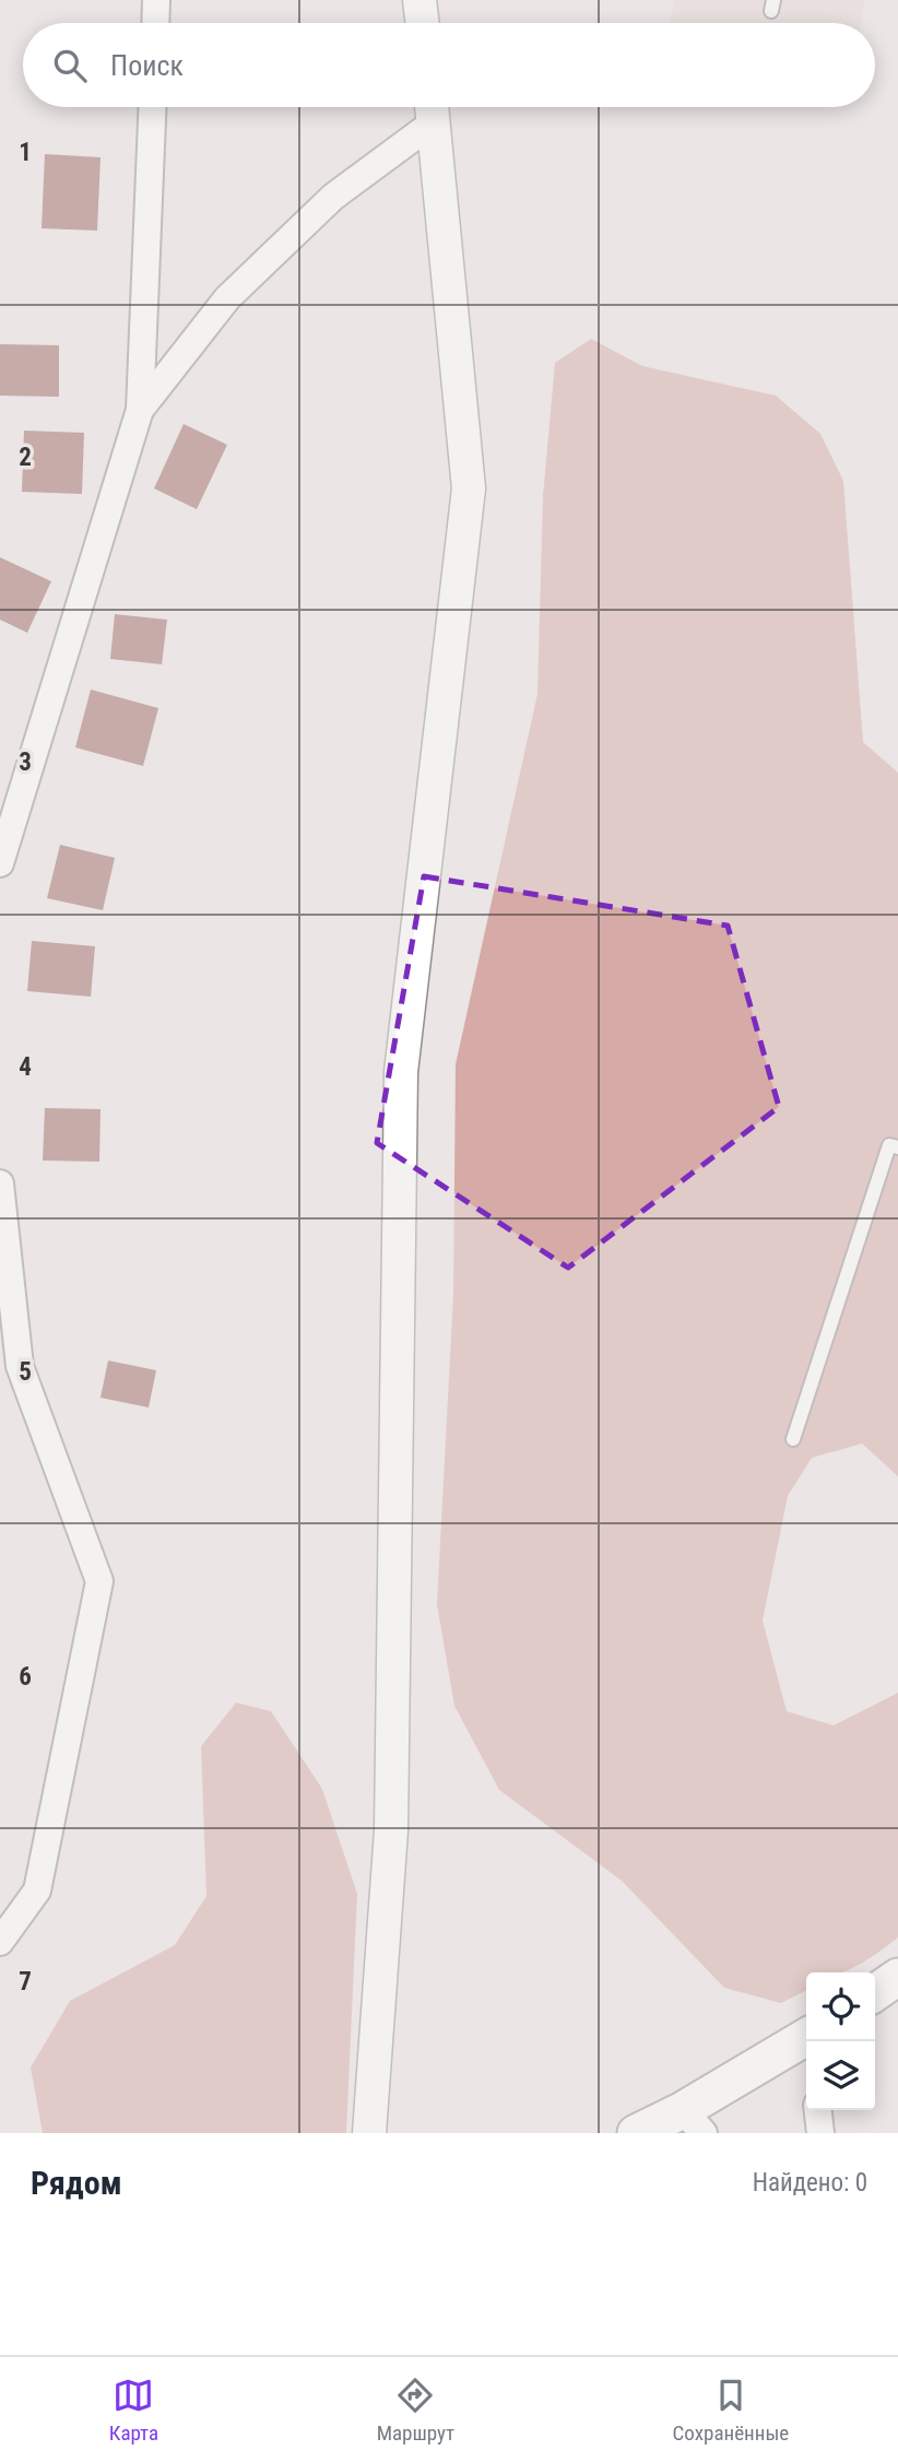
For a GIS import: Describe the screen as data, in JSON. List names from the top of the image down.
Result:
{
  "page": {
    "search": "Поиск",
    "heading": ["Рядом", "Найдено: 0"],
    "nav": ["Карта", "Маршрут", "Сохранённые"]
  },
  "grid": {
    "rows": [
      "1",
      "2",
      "3",
      "4",
      "5",
      "6",
      "7"
    ]
  }
}
